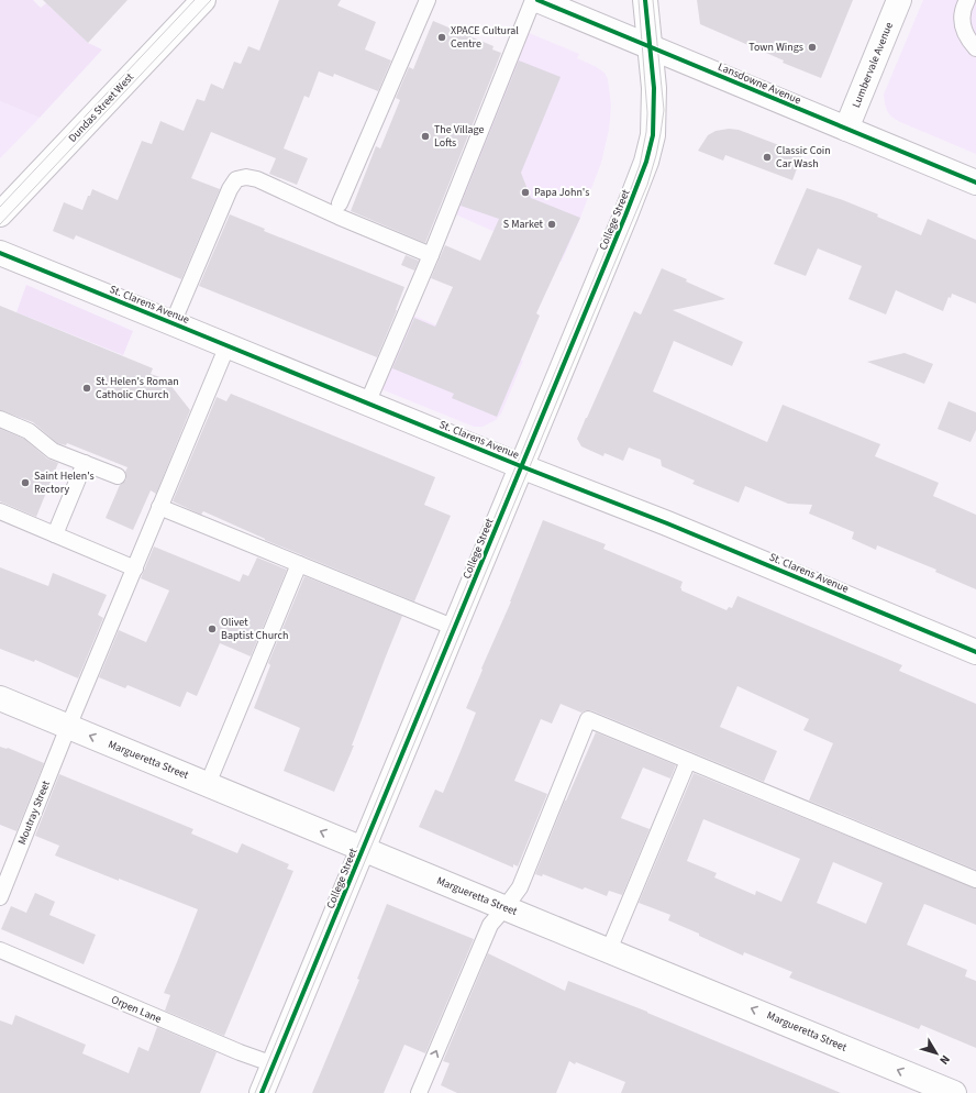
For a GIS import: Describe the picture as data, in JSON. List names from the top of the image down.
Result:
{
  "streets": {
    "street": [
      "Lumbervale Avenue",
      "Lansdowne Avenue",
      "Dundas Street West",
      "College Street",
      "St. Clarens Avenue",
      "Margueretta Street"
    ],
    "lane": ["Moutray Street", "Orpen Lane"]
  },
  "crossings": [
    ["Lumbervale Avenue", "Lansdowne Avenue"],
    ["Lansdowne Avenue", "College Street"],
    ["College Street", "St. Clarens Avenue"],
    ["College Street", "Margueretta Street"],
    ["College Street", "Orpen Lane"],
    ["St. Clarens Avenue", "Moutray Street"],
    ["Margueretta Street", "Moutray Street"]
  ],
  "one_way": ["Margueretta Street"],
  "places": [
    "XPACE Cultural Centre",
    "Town Wings",
    "The Village Lofts",
    "Classic Coin Car Wash",
    "Papa John's",
    "S Market",
    "St. Helen's Roman Catholic Church",
    "Saint Helen's Rectory",
    "Olivet Baptist Church"
  ],
  "north": "bottom right"
}
